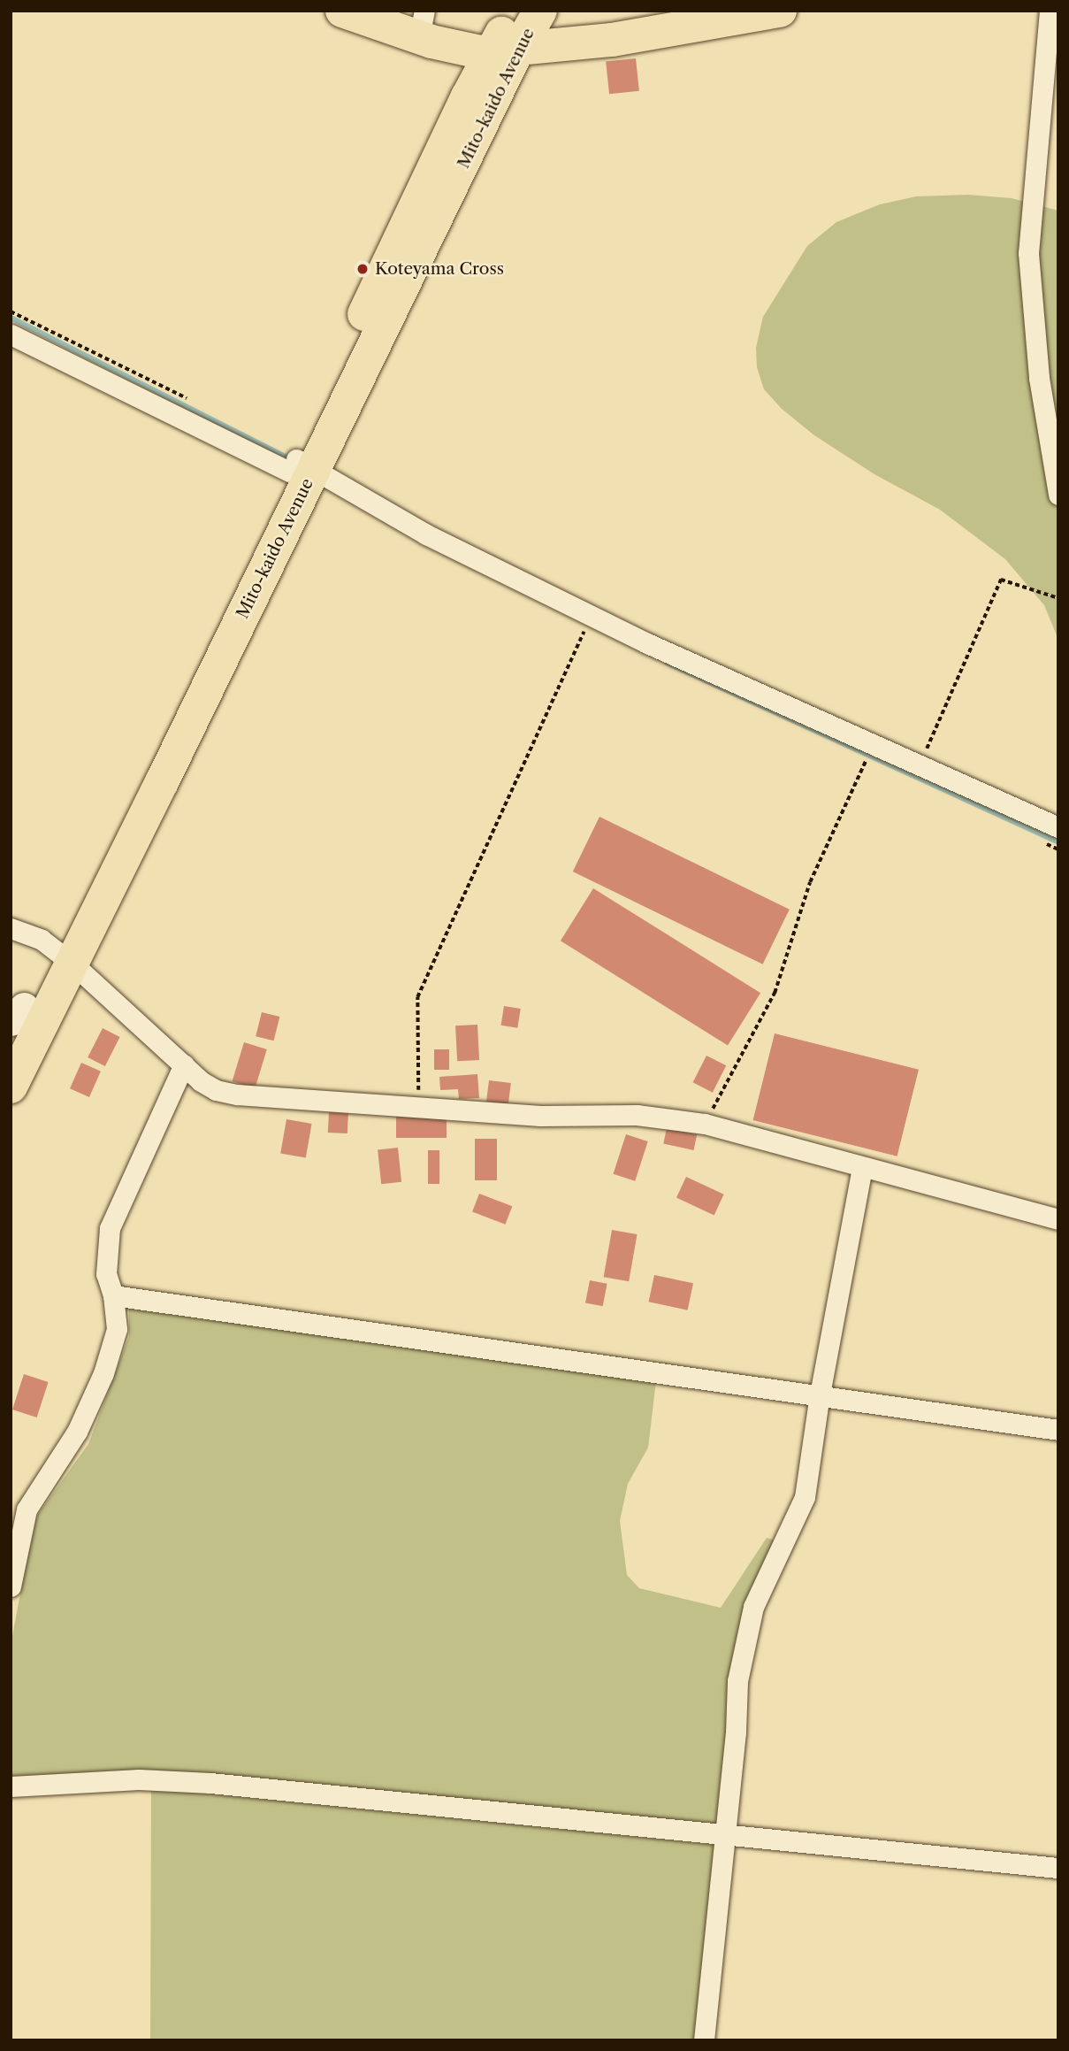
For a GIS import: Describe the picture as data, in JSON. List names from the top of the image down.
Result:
{
  "streets": {
    "highway": ["Mito-kaido Avenue"]
  },
  "places": ["Koteyama Cross"]
}
